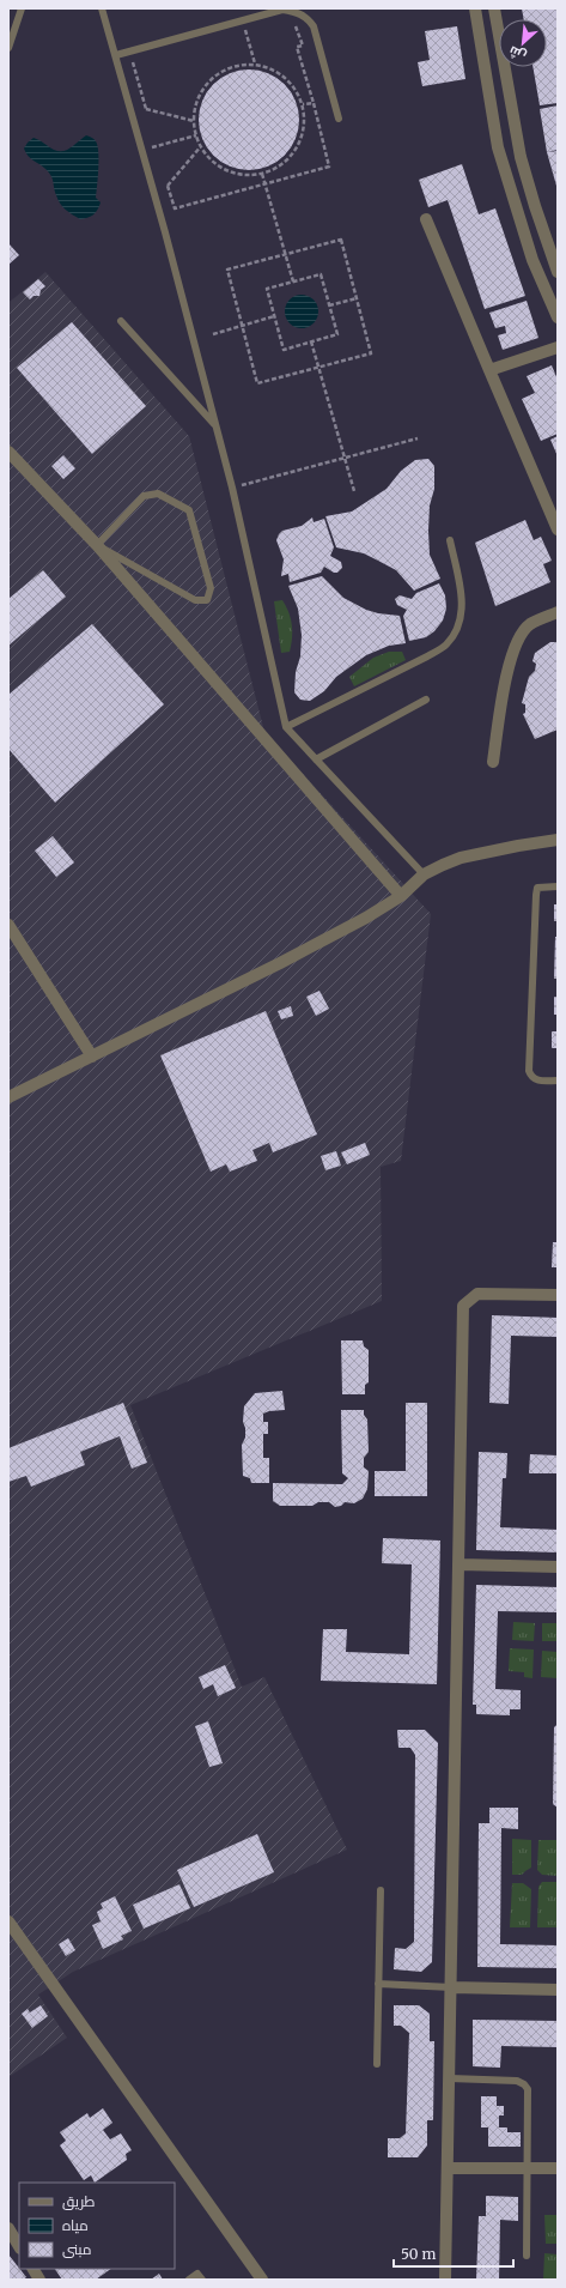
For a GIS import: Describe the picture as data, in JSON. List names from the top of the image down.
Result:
{
  "legend": ["طريق", "مياه", "مبنى"],
  "scale_bar": "50 m",
  "north": "bottom left"
}
